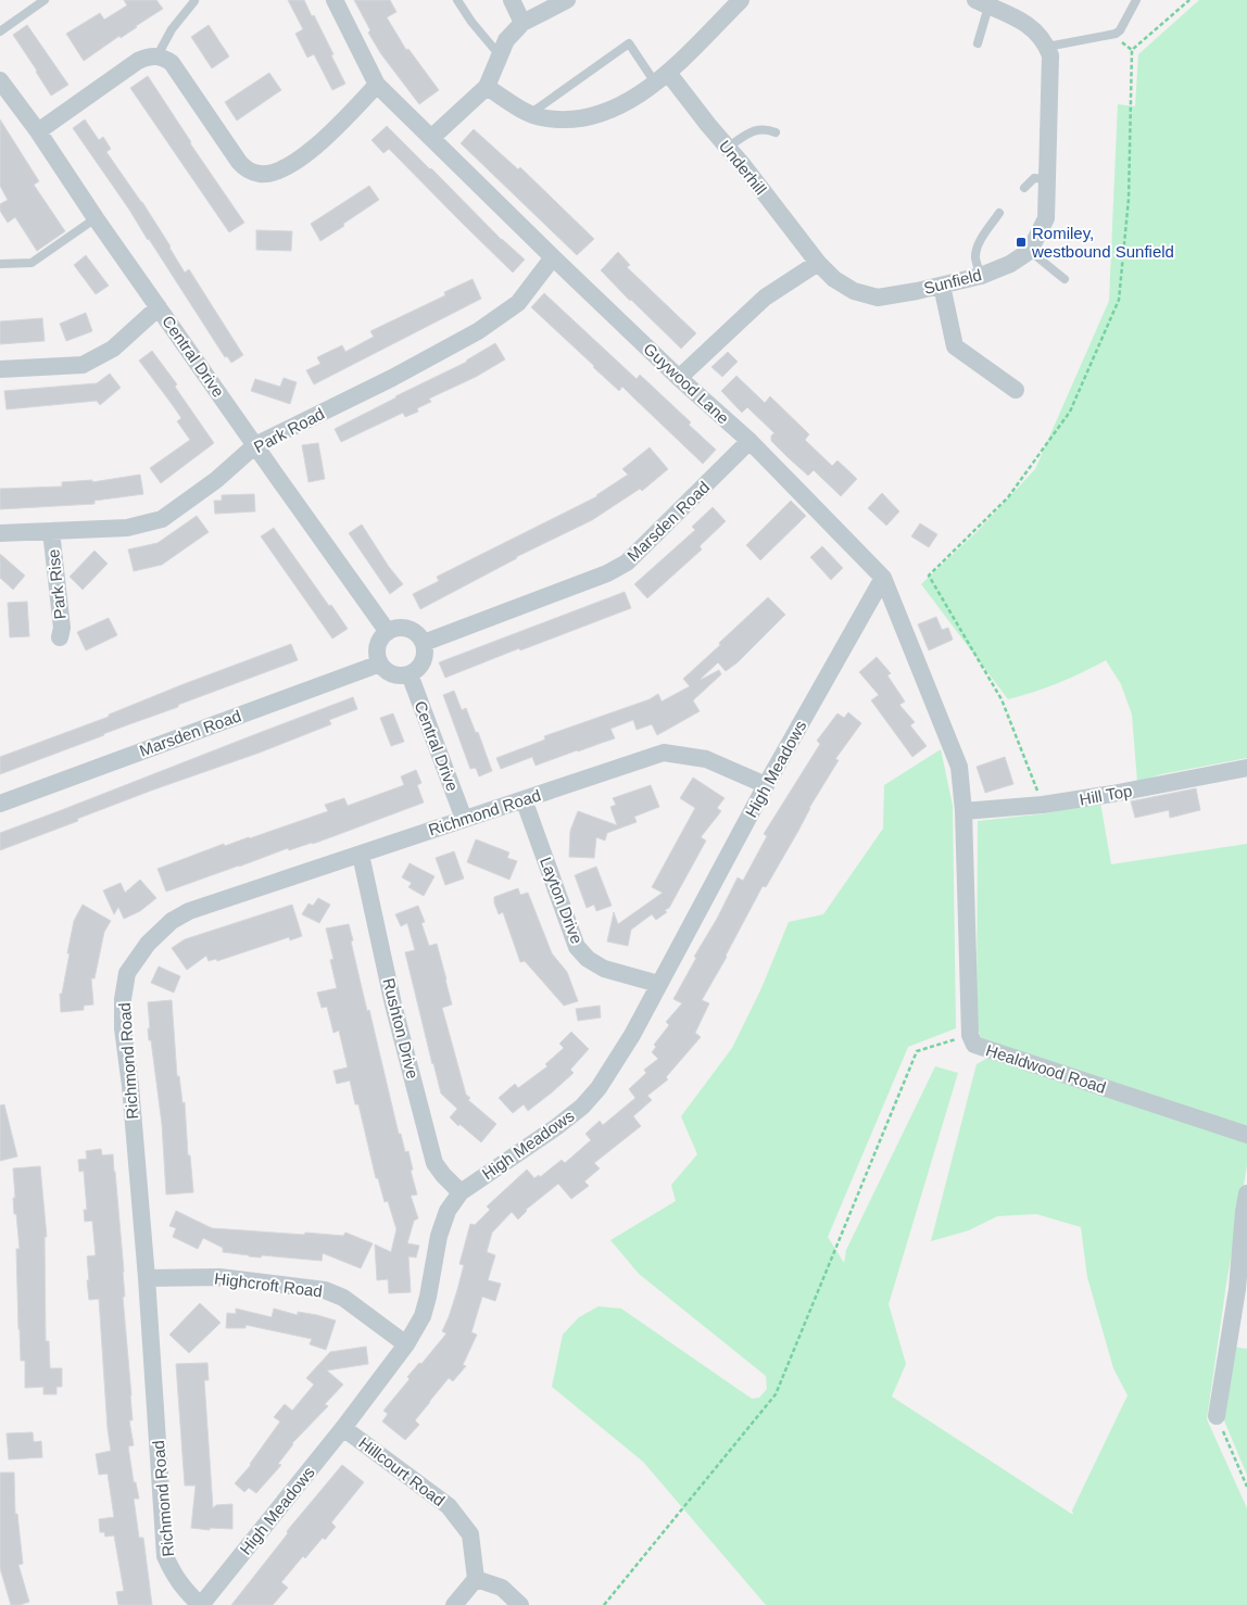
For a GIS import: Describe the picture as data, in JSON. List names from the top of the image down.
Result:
{
  "streets": {
    "street": [
      "Underhill",
      "Sunfield",
      "Central Drive",
      "Guywood Lane",
      "Park Road",
      "Marsden Road",
      "Park Rise",
      "High Meadows",
      "Hill Top",
      "Richmond Road",
      "Layton Drive",
      "Rushton Drive",
      "Healdwood Road",
      "Highcroft Road",
      "Hillcourt Road"
    ]
  },
  "crossings": [
    ["Underhill", "Sunfield"],
    ["Central Drive", "Park Road"],
    ["Central Drive", "Marsden Road"],
    ["Central Drive", "Richmond Road"],
    ["Guywood Lane", "Park Road"],
    ["Guywood Lane", "Marsden Road"],
    ["Guywood Lane", "High Meadows"],
    ["Guywood Lane", "Hill Top"],
    ["Guywood Lane", "Healdwood Road"],
    ["Park Road", "Park Rise"],
    ["High Meadows", "Richmond Road"],
    ["High Meadows", "Layton Drive"],
    ["High Meadows", "Rushton Drive"],
    ["High Meadows", "Highcroft Road"],
    ["High Meadows", "Hillcourt Road"],
    ["Hill Top", "Healdwood Road"],
    ["Richmond Road", "Layton Drive"],
    ["Richmond Road", "Rushton Drive"],
    ["Richmond Road", "Highcroft Road"]
  ],
  "places": {
    "transit": ["Romiley, westbound Sunfield"]
  }
}
